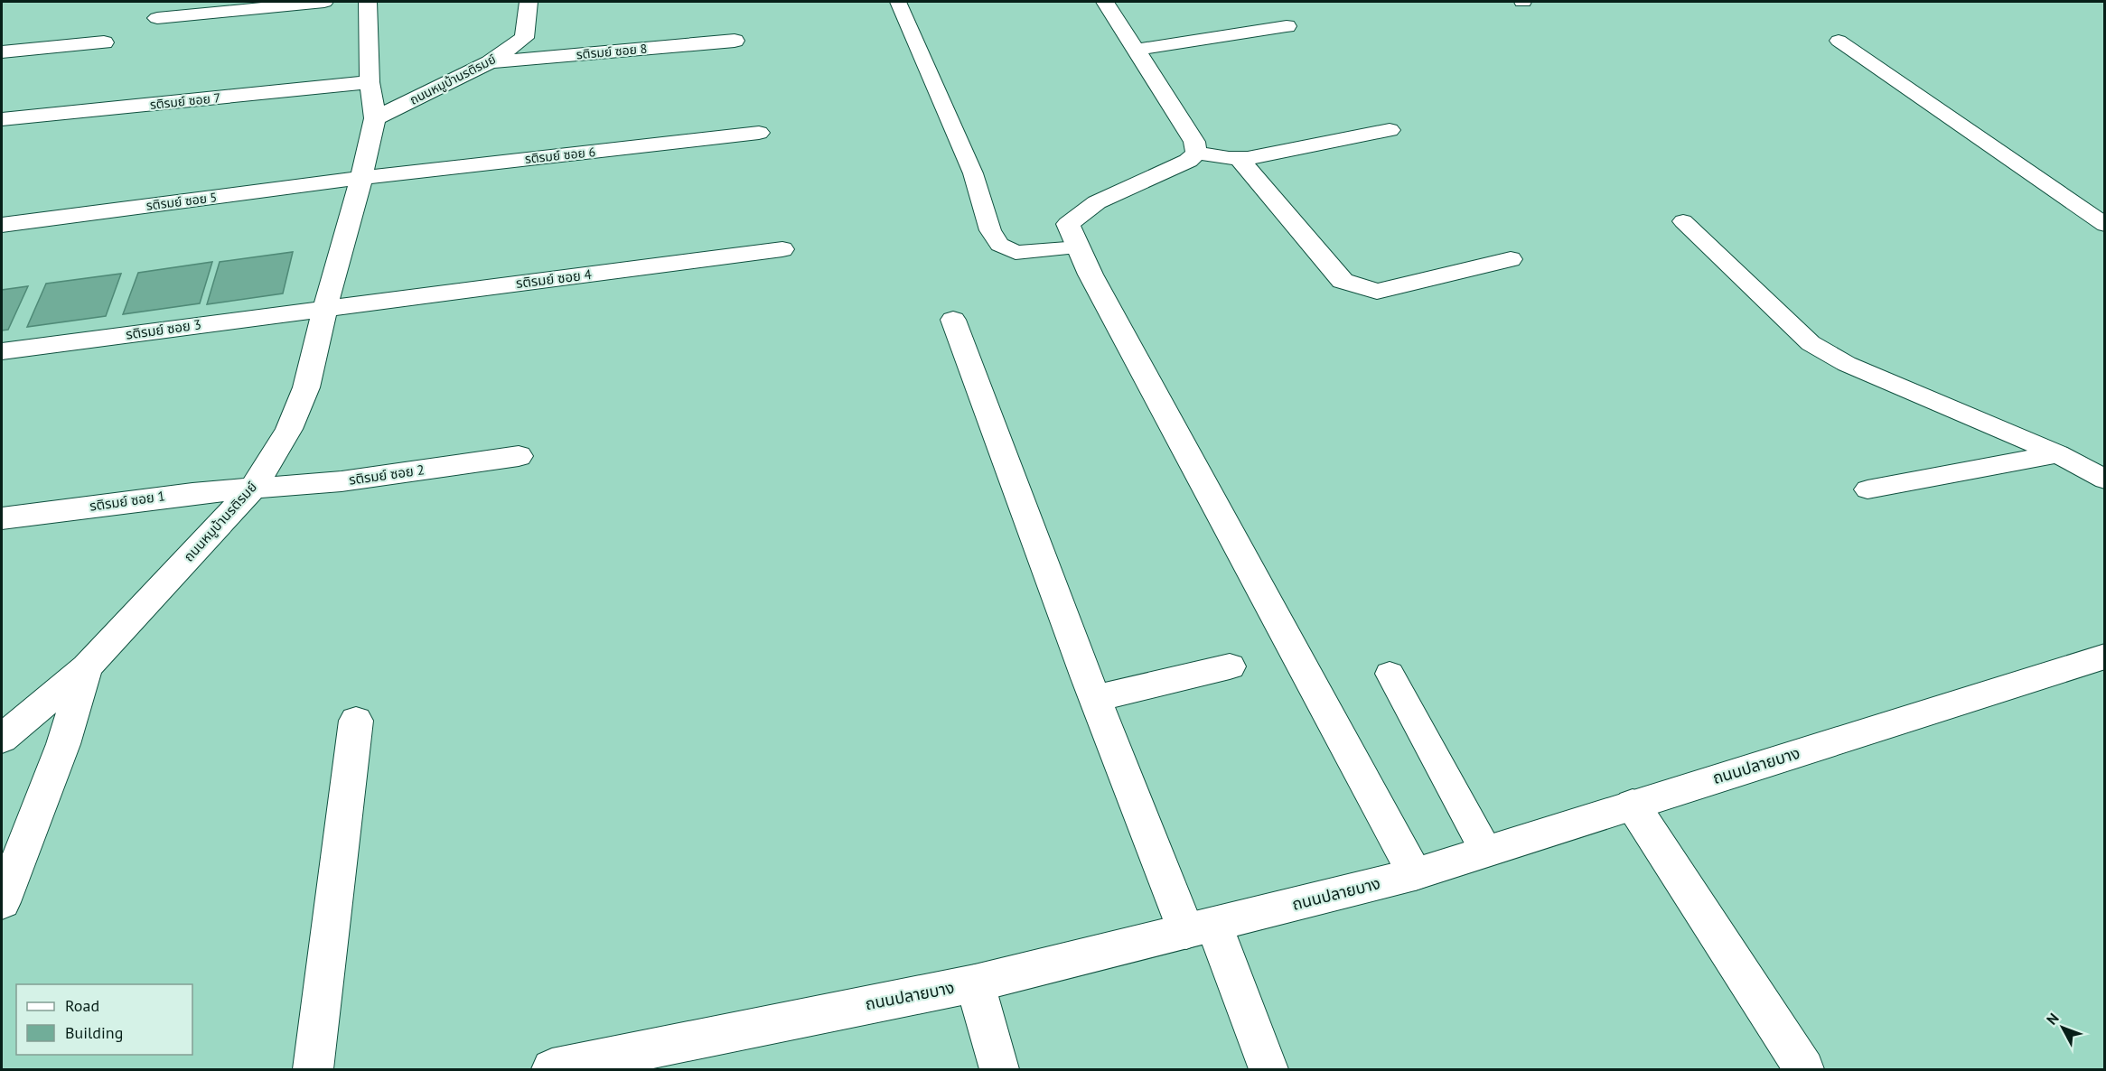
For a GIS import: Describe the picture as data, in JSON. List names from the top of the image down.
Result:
{
  "streets": {
    "street": [
      "รติรมย์ ซอย 8",
      "ถนนหมูบ้านรติรมย์",
      "รติรมย์ ซอย 7",
      "รติรมย์ ซอย 6",
      "รติรมย์ ซอย 5",
      "รติรมย์ ซอย 4",
      "รติรมย์ ซอย 3",
      "รติรมย์ ซอย 2",
      "รติรมย์ ซอย 1",
      "ถนนปลายบาง"
    ]
  },
  "crossings": [
    ["รติรมย์ ซอย 8", "ถนนหมูบ้านรติรมย์"],
    ["ถนนหมูบ้านรติรมย์", "รติรมย์ ซอย 7"],
    ["ถนนหมูบ้านรติรมย์", "รติรมย์ ซอย 6"],
    ["ถนนหมูบ้านรติรมย์", "รติรมย์ ซอย 5"],
    ["ถนนหมูบ้านรติรมย์", "รติรมย์ ซอย 4"],
    ["ถนนหมูบ้านรติรมย์", "รติรมย์ ซอย 3"],
    ["ถนนหมูบ้านรติรมย์", "รติรมย์ ซอย 2"],
    ["ถนนหมูบ้านรติรมย์", "รติรมย์ ซอย 1"],
    ["รติรมย์ ซอย 6", "รติรมย์ ซอย 5"],
    ["รติรมย์ ซอย 4", "รติรมย์ ซอย 3"],
    ["รติรมย์ ซอย 2", "รติรมย์ ซอย 1"]
  ],
  "legend": ["Road", "Building"],
  "north": "top left"
}
